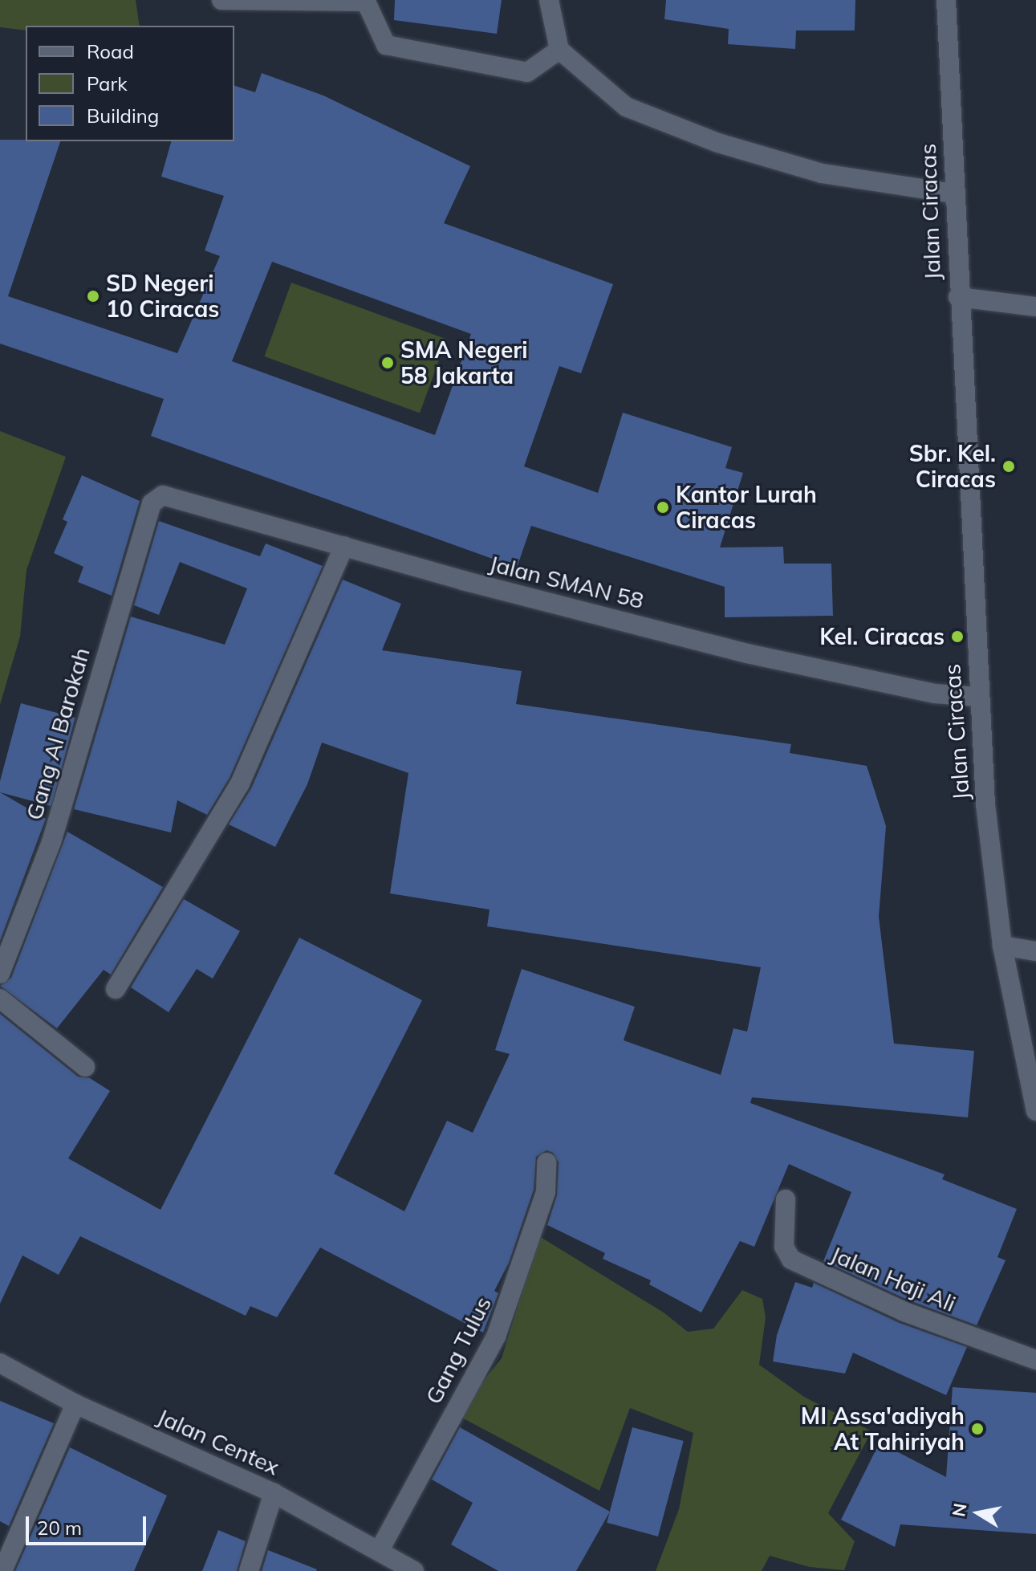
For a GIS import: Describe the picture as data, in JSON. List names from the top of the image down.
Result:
{
  "streets": {
    "street": [
      "Jalan Ciracas",
      "Jalan SMAN 58",
      "Gang Al Barokah",
      "Jalan Haji Ali",
      "Gang Tulus",
      "Jalan Centex"
    ]
  },
  "crossings": [
    ["Jalan Ciracas", "Jalan SMAN 58"],
    ["Jalan SMAN 58", "Gang Al Barokah"],
    ["Gang Tulus", "Jalan Centex"]
  ],
  "places": [
    "SD Negeri 10 Ciracas",
    "SMA Negeri 58 Jakarta",
    "Sbr. Kel. Ciracas",
    "Kantor Lurah Ciracas",
    "Kel. Ciracas",
    "MI Assa'adiyah At Tahiriyah"
  ],
  "legend": ["Road", "Park", "Building"],
  "scale_bar": "20 m",
  "north": "left"
}
